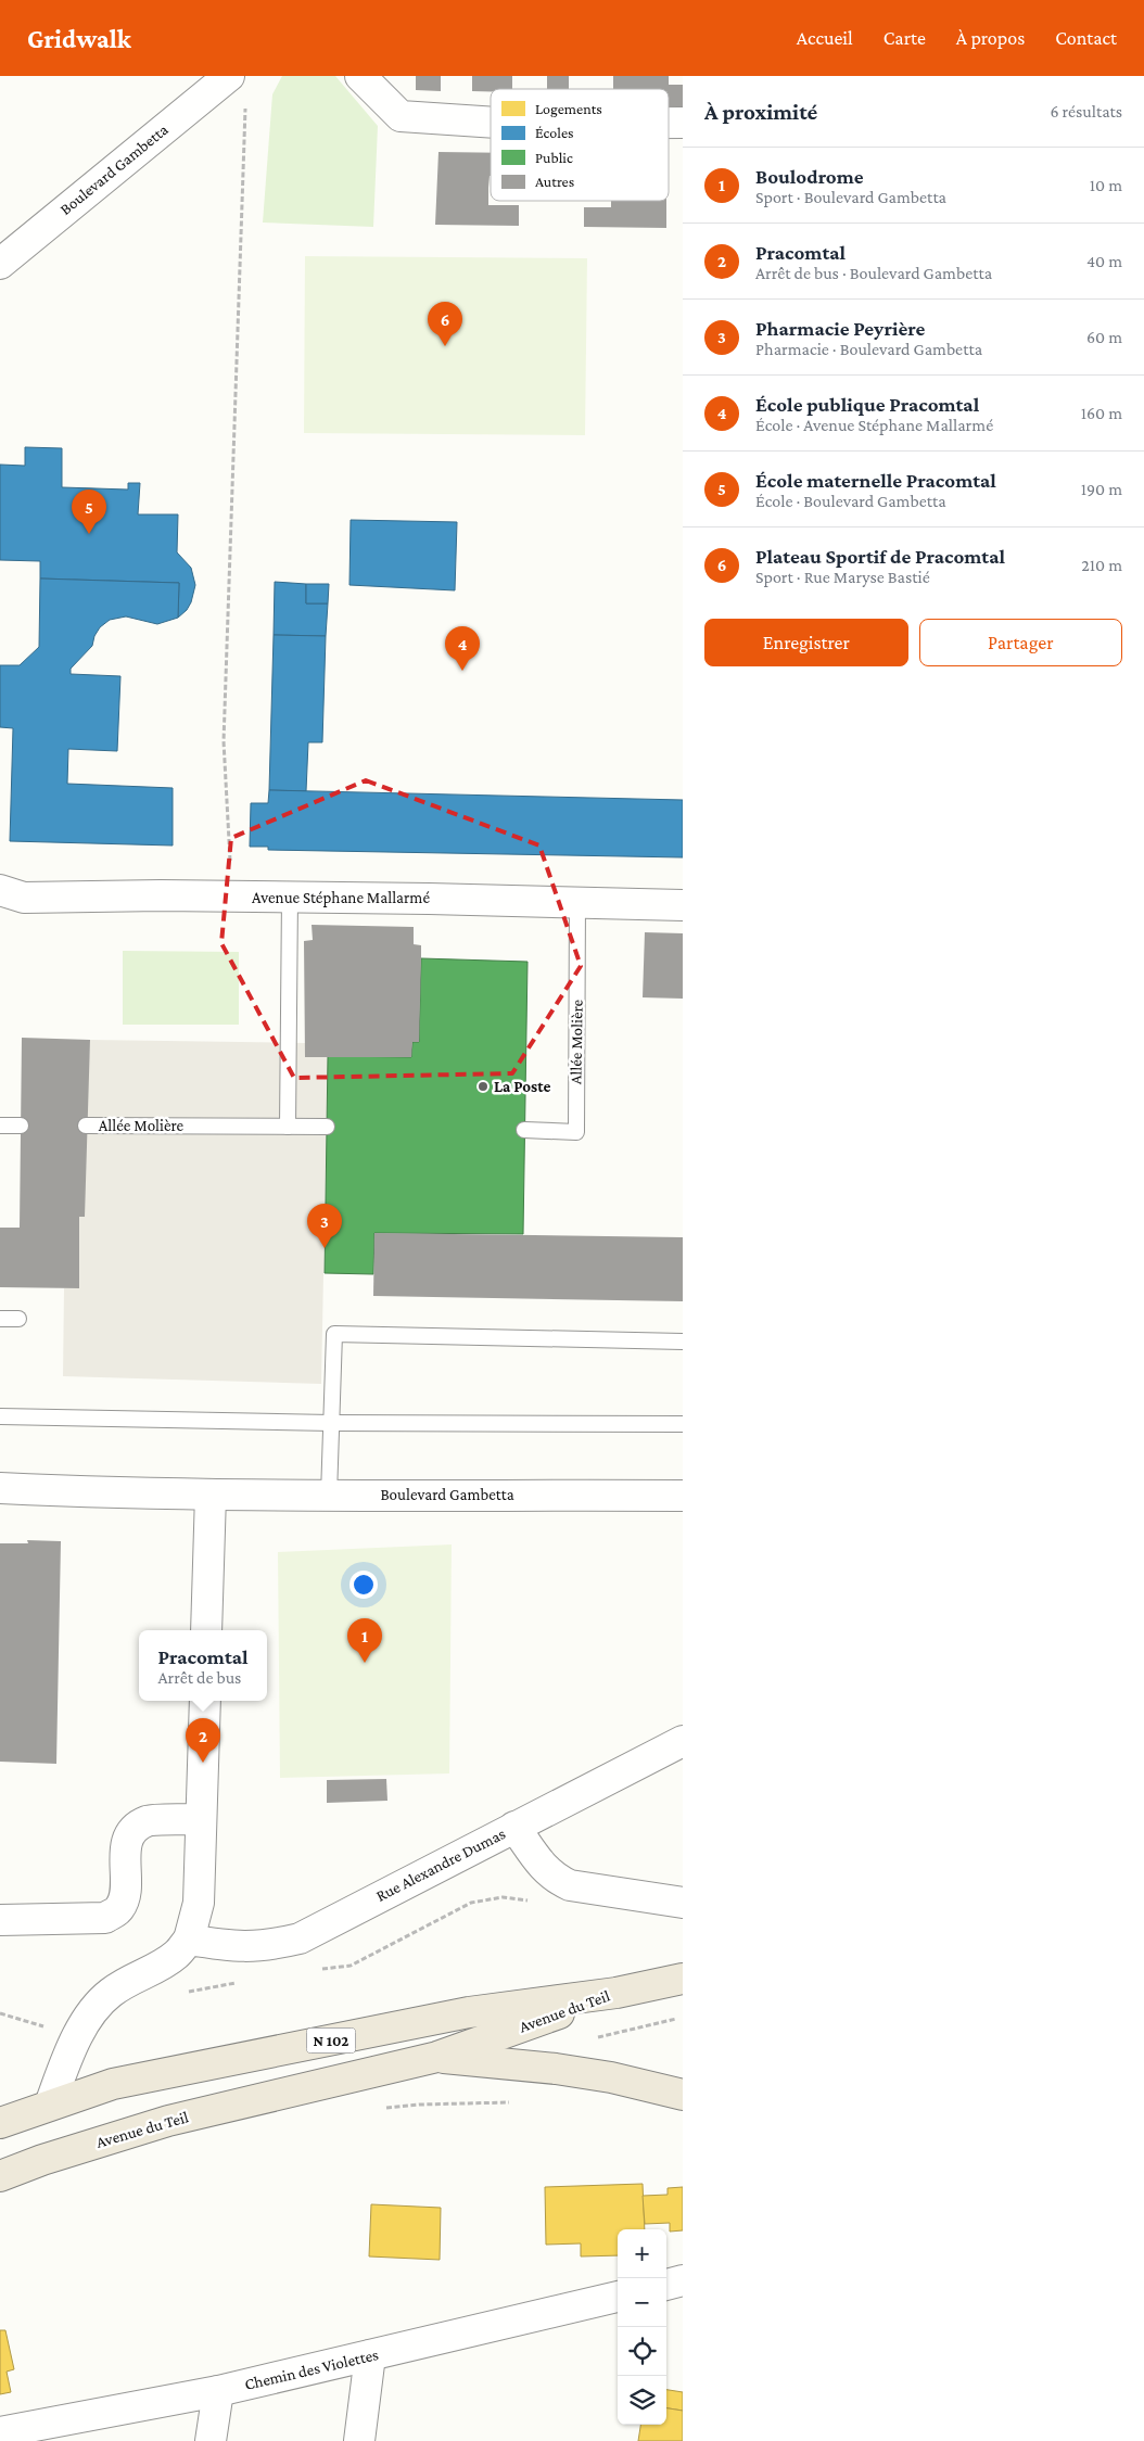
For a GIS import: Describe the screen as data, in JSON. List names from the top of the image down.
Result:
{
  "streets": {
    "main road": ["Avenue du Teil", "N 102"],
    "street": [
      "Boulevard Gambetta",
      "Avenue Stéphane Mallarmé",
      "Rue Alexandre Dumas",
      "Chemin des Violettes"
    ],
    "lane": ["Allée Molière"]
  },
  "crossings": [
    ["Avenue Stéphane Mallarmé", "Allée Molière"],
    ["Avenue du Teil", "N 102"]
  ],
  "places": ["La Poste"],
  "legend": [
    "Logements",
    "Écoles",
    "Public",
    "Autres"
  ],
  "page": {
    "header": "Gridwalk",
    "nav": [
      "Accueil",
      "Carte",
      "À propos",
      "Contact"
    ],
    "heading": ["À proximité", "6 résultats"],
    "list": [
      {
        "mark": "1",
        "name": "Boulodrome",
        "note": "Sport · Boulevard Gambetta",
        "value": "10 m"
      },
      {
        "mark": "2",
        "name": "Pracomtal",
        "note": "Arrêt de bus · Boulevard Gambetta",
        "value": "40 m"
      },
      {
        "mark": "3",
        "name": "Pharmacie Peyrière",
        "note": "Pharmacie · Boulevard Gambetta",
        "value": "60 m"
      },
      {
        "mark": "4",
        "name": "École publique Pracomtal",
        "note": "École · Avenue Stéphane Mallarmé",
        "value": "160 m"
      },
      {
        "mark": "5",
        "name": "École maternelle Pracomtal",
        "note": "École · Boulevard Gambetta",
        "value": "190 m"
      },
      {
        "mark": "6",
        "name": "Plateau Sportif de Pracomtal",
        "note": "Sport · Rue Maryse Bastié",
        "value": "210 m"
      }
    ],
    "pins": [
      "6",
      "5",
      "4",
      "3",
      "1",
      "2"
    ],
    "buttons": ["Enregistrer", "Partager"],
    "popup": ["Pracomtal", "Arrêt de bus"],
    "map_buttons": ["+", "−"]
  }
}
